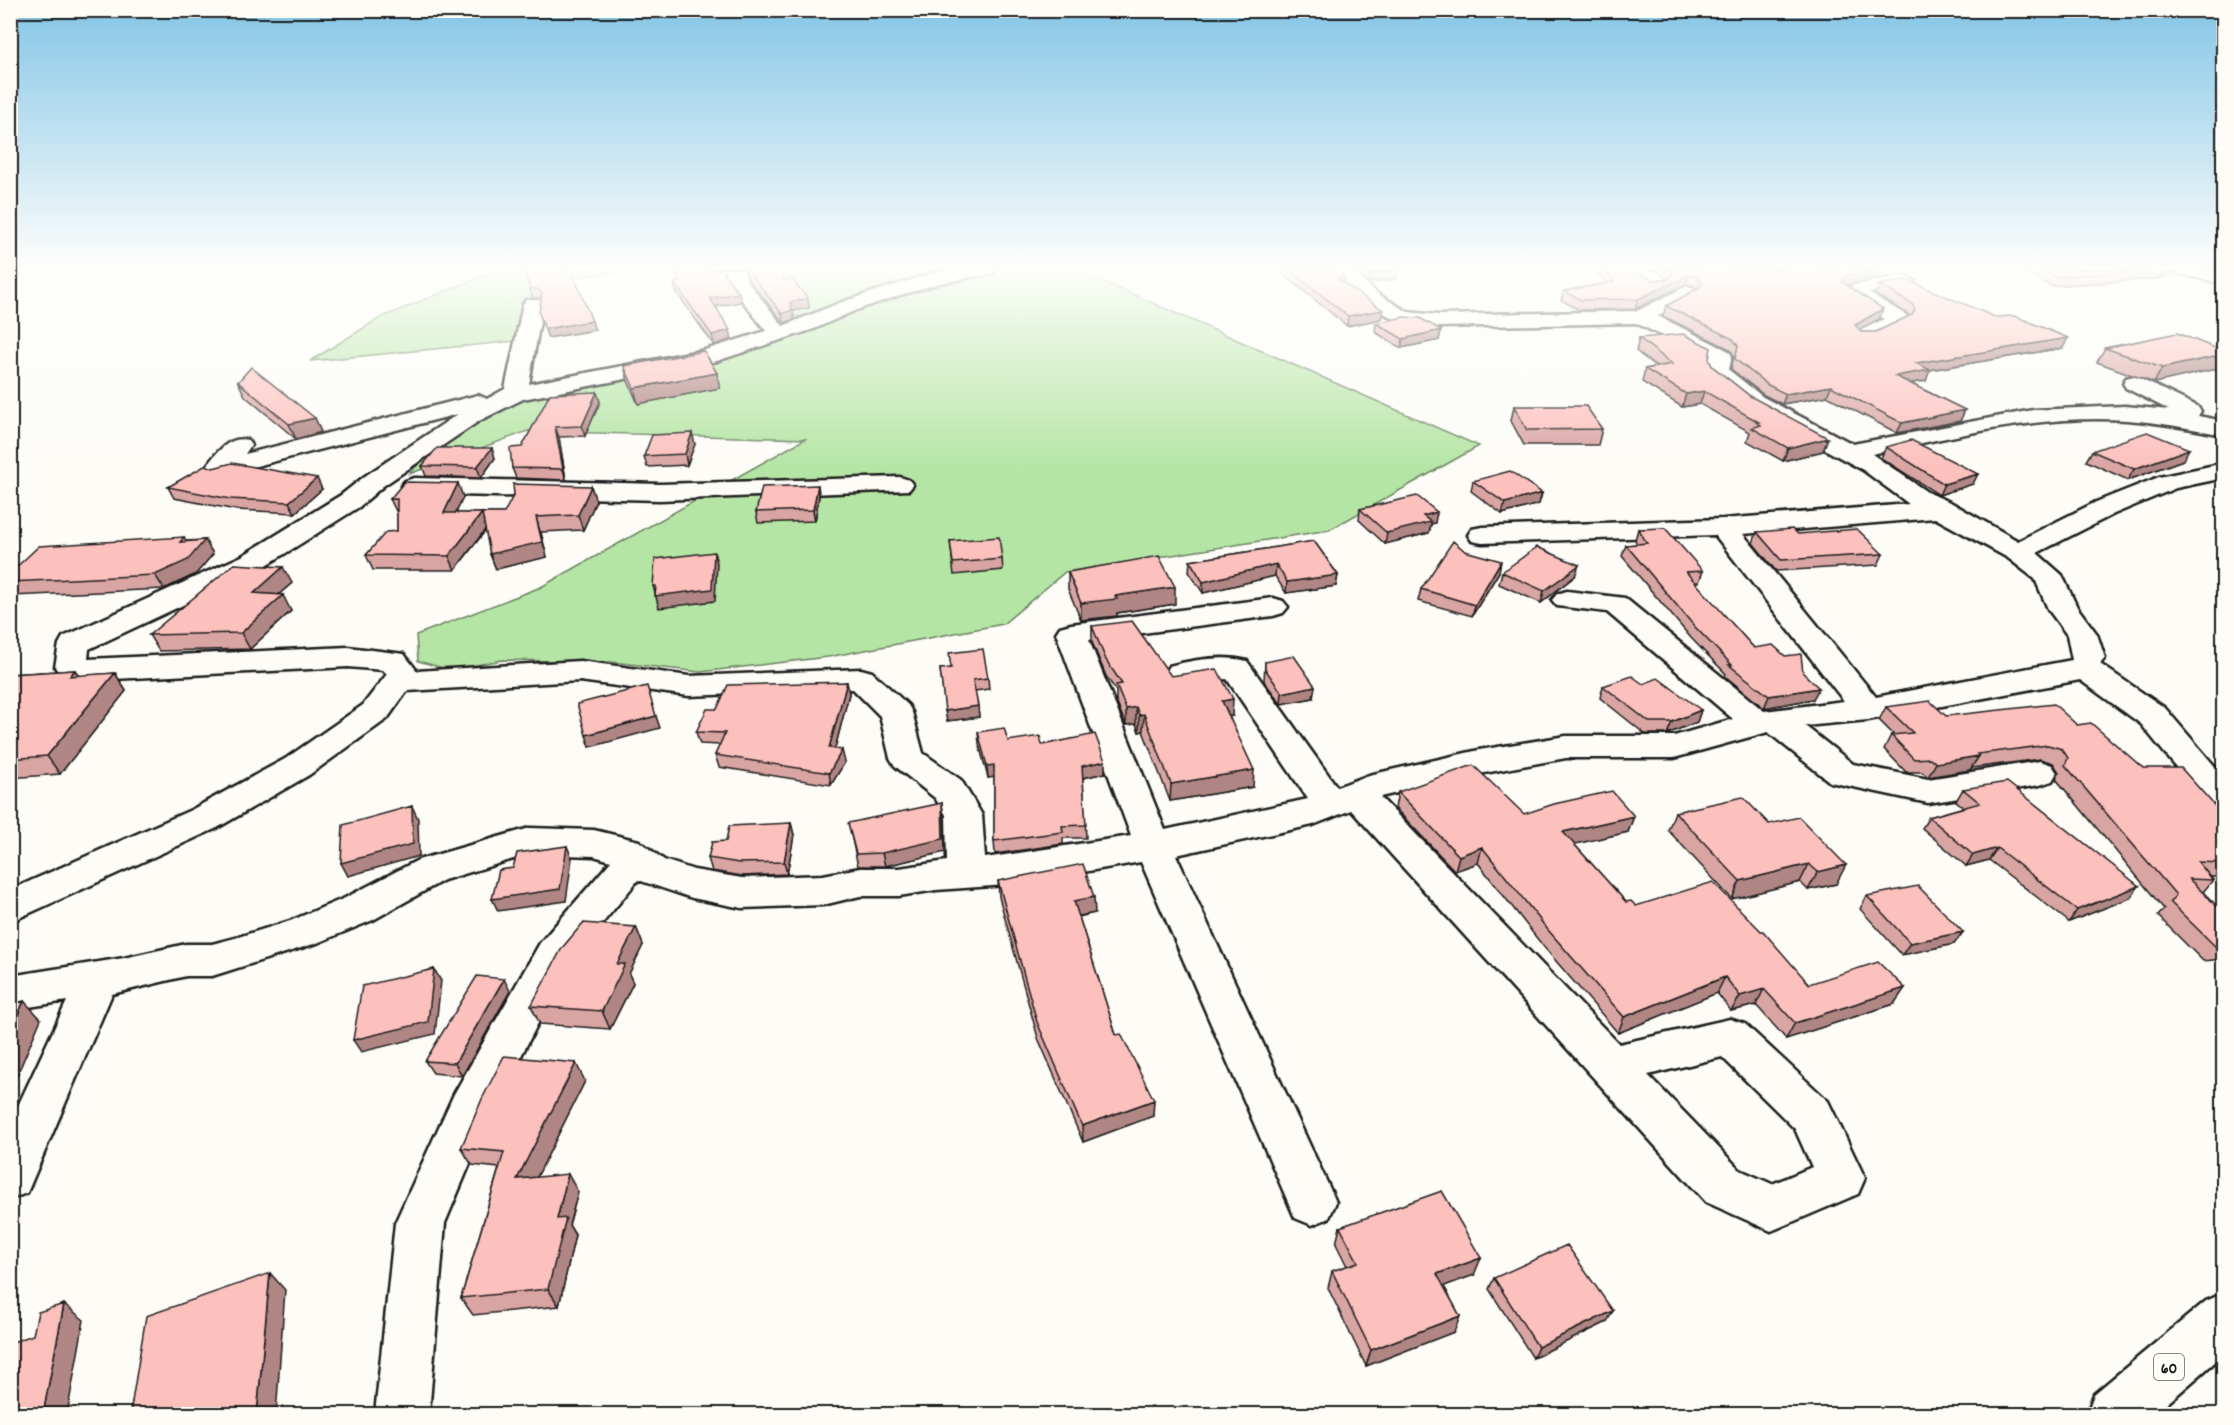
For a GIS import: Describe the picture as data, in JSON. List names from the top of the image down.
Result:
{
  "streets": {
    "main road": ["60"]
  }
}
